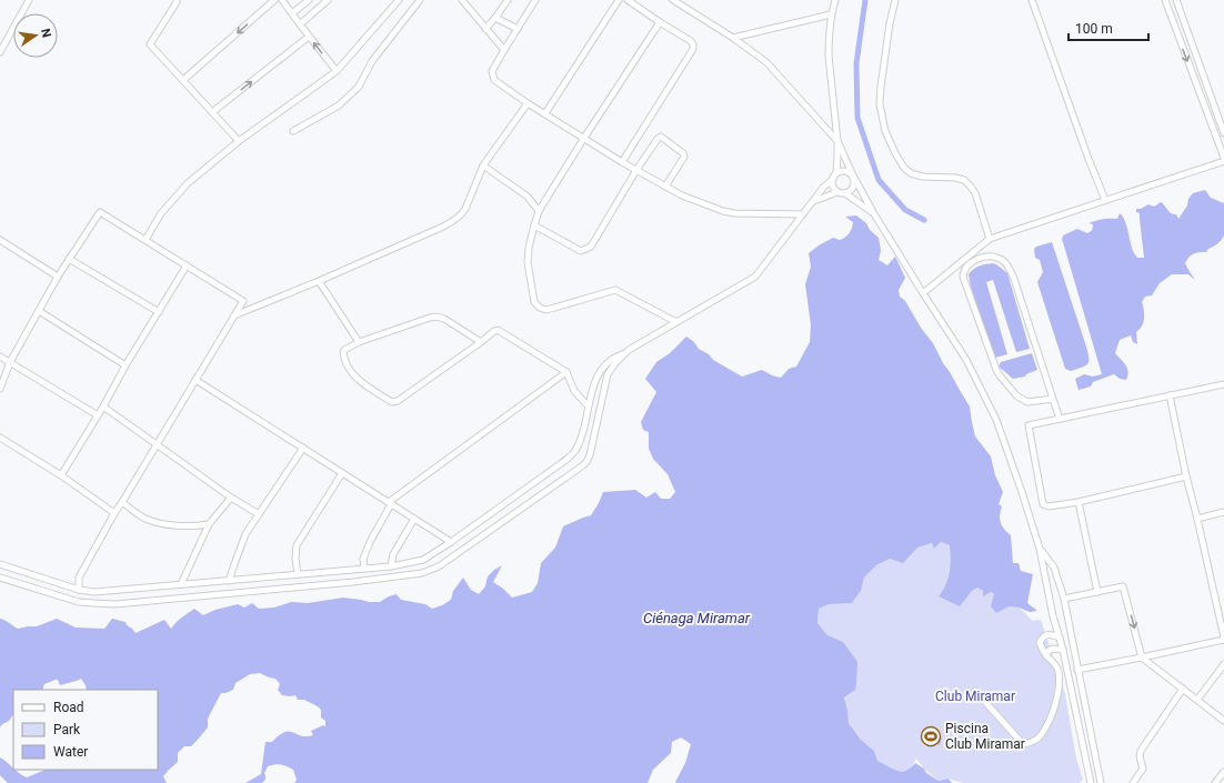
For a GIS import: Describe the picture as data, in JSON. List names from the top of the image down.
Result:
{
  "water": ["Ciénaga Miramar"],
  "parks": ["Club Miramar"],
  "places": {
    "sports": ["Piscina Club Miramar"]
  },
  "legend": ["Road", "Park", "Water"],
  "scale_bar": "100 m",
  "north": "right"
}
